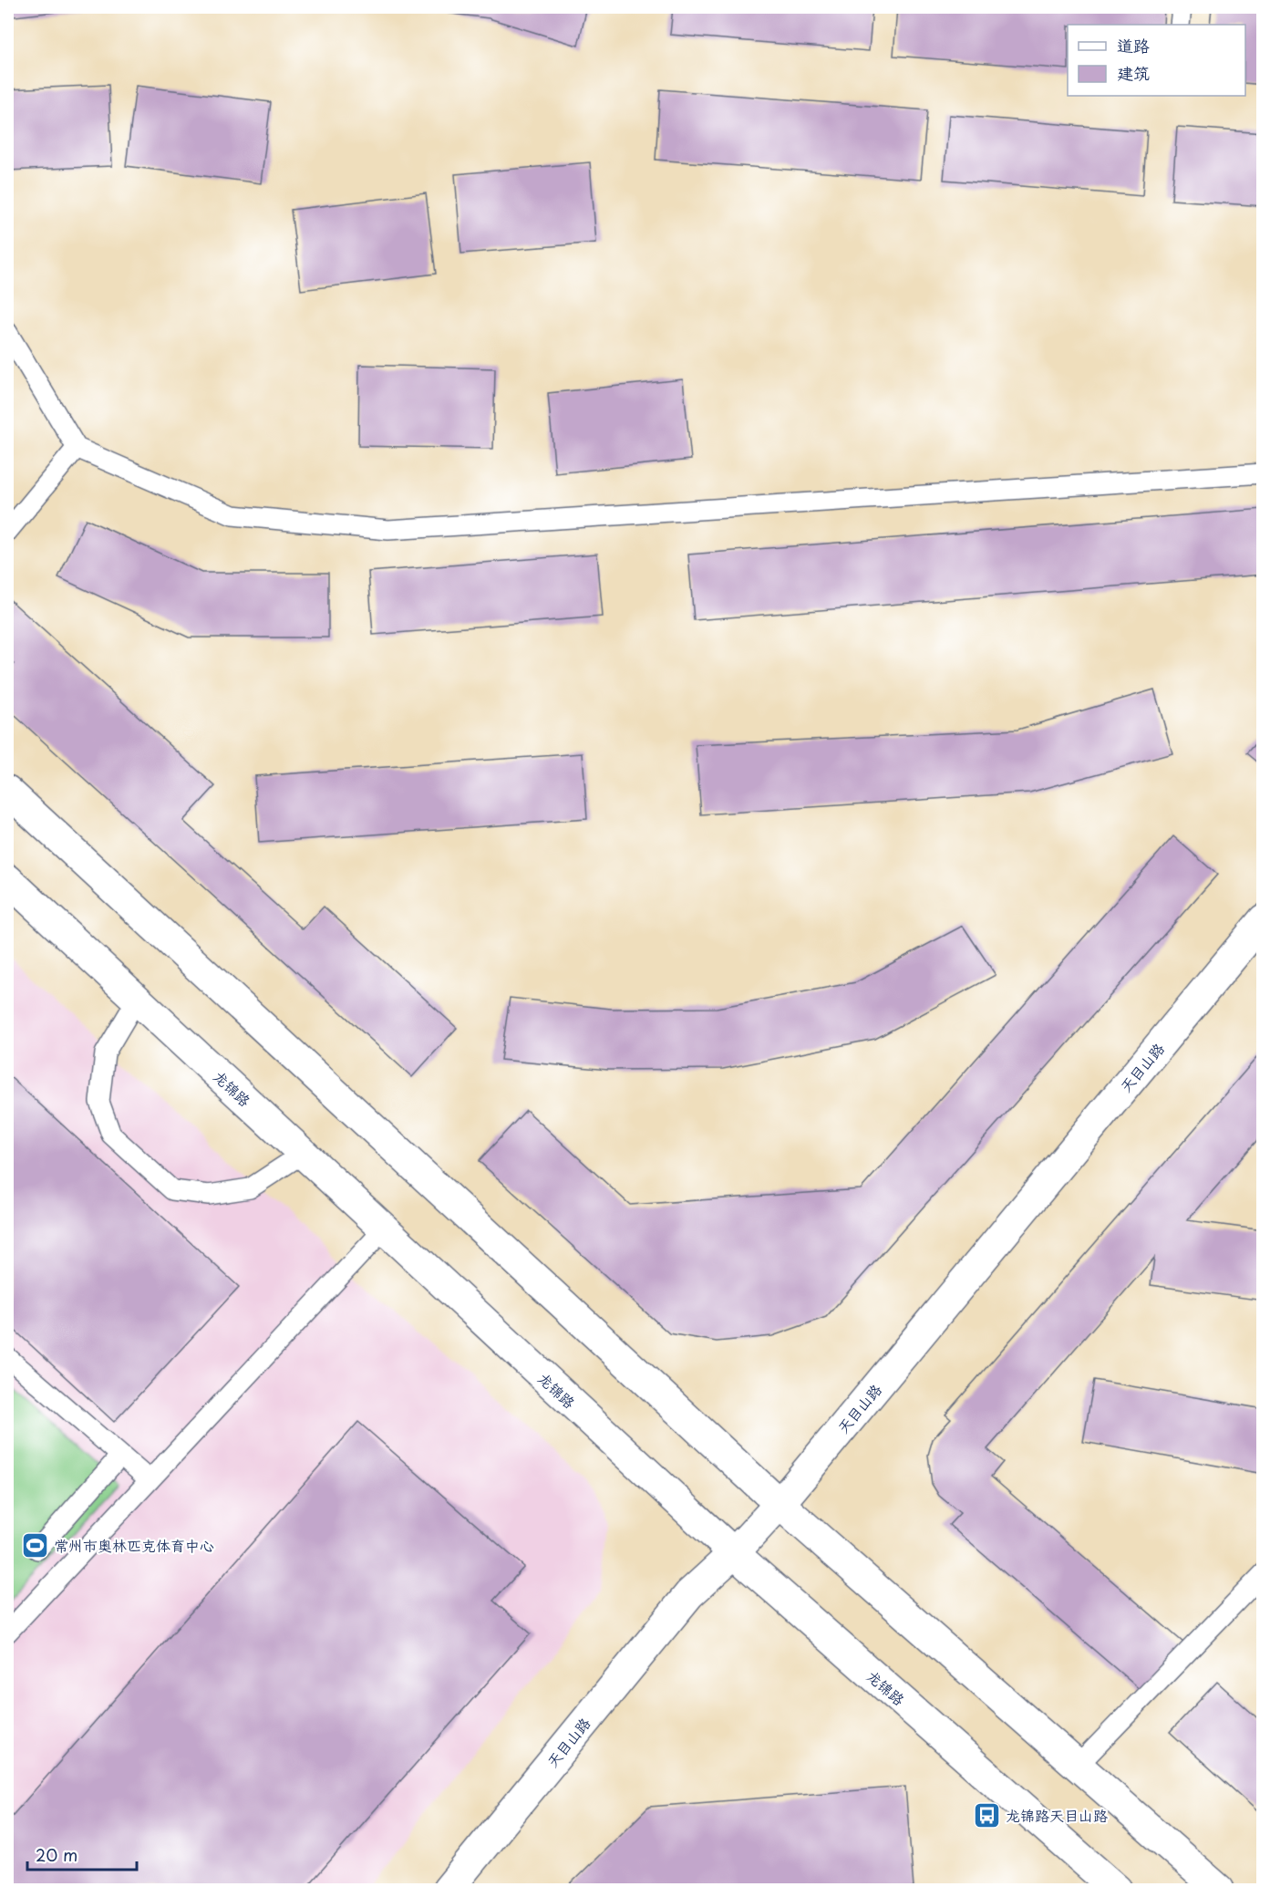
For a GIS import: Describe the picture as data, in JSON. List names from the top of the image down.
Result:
{
  "streets": {
    "main road": ["天目山路", "龙锦路"]
  },
  "crossings": [
    ["天目山路", "龙锦路"]
  ],
  "places": {
    "sports": ["常州市奥林匹克体育中心"],
    "bus stop": ["龙锦路天目山路"]
  },
  "legend": ["道路", "建筑"],
  "scale_bar": "20 m"
}
